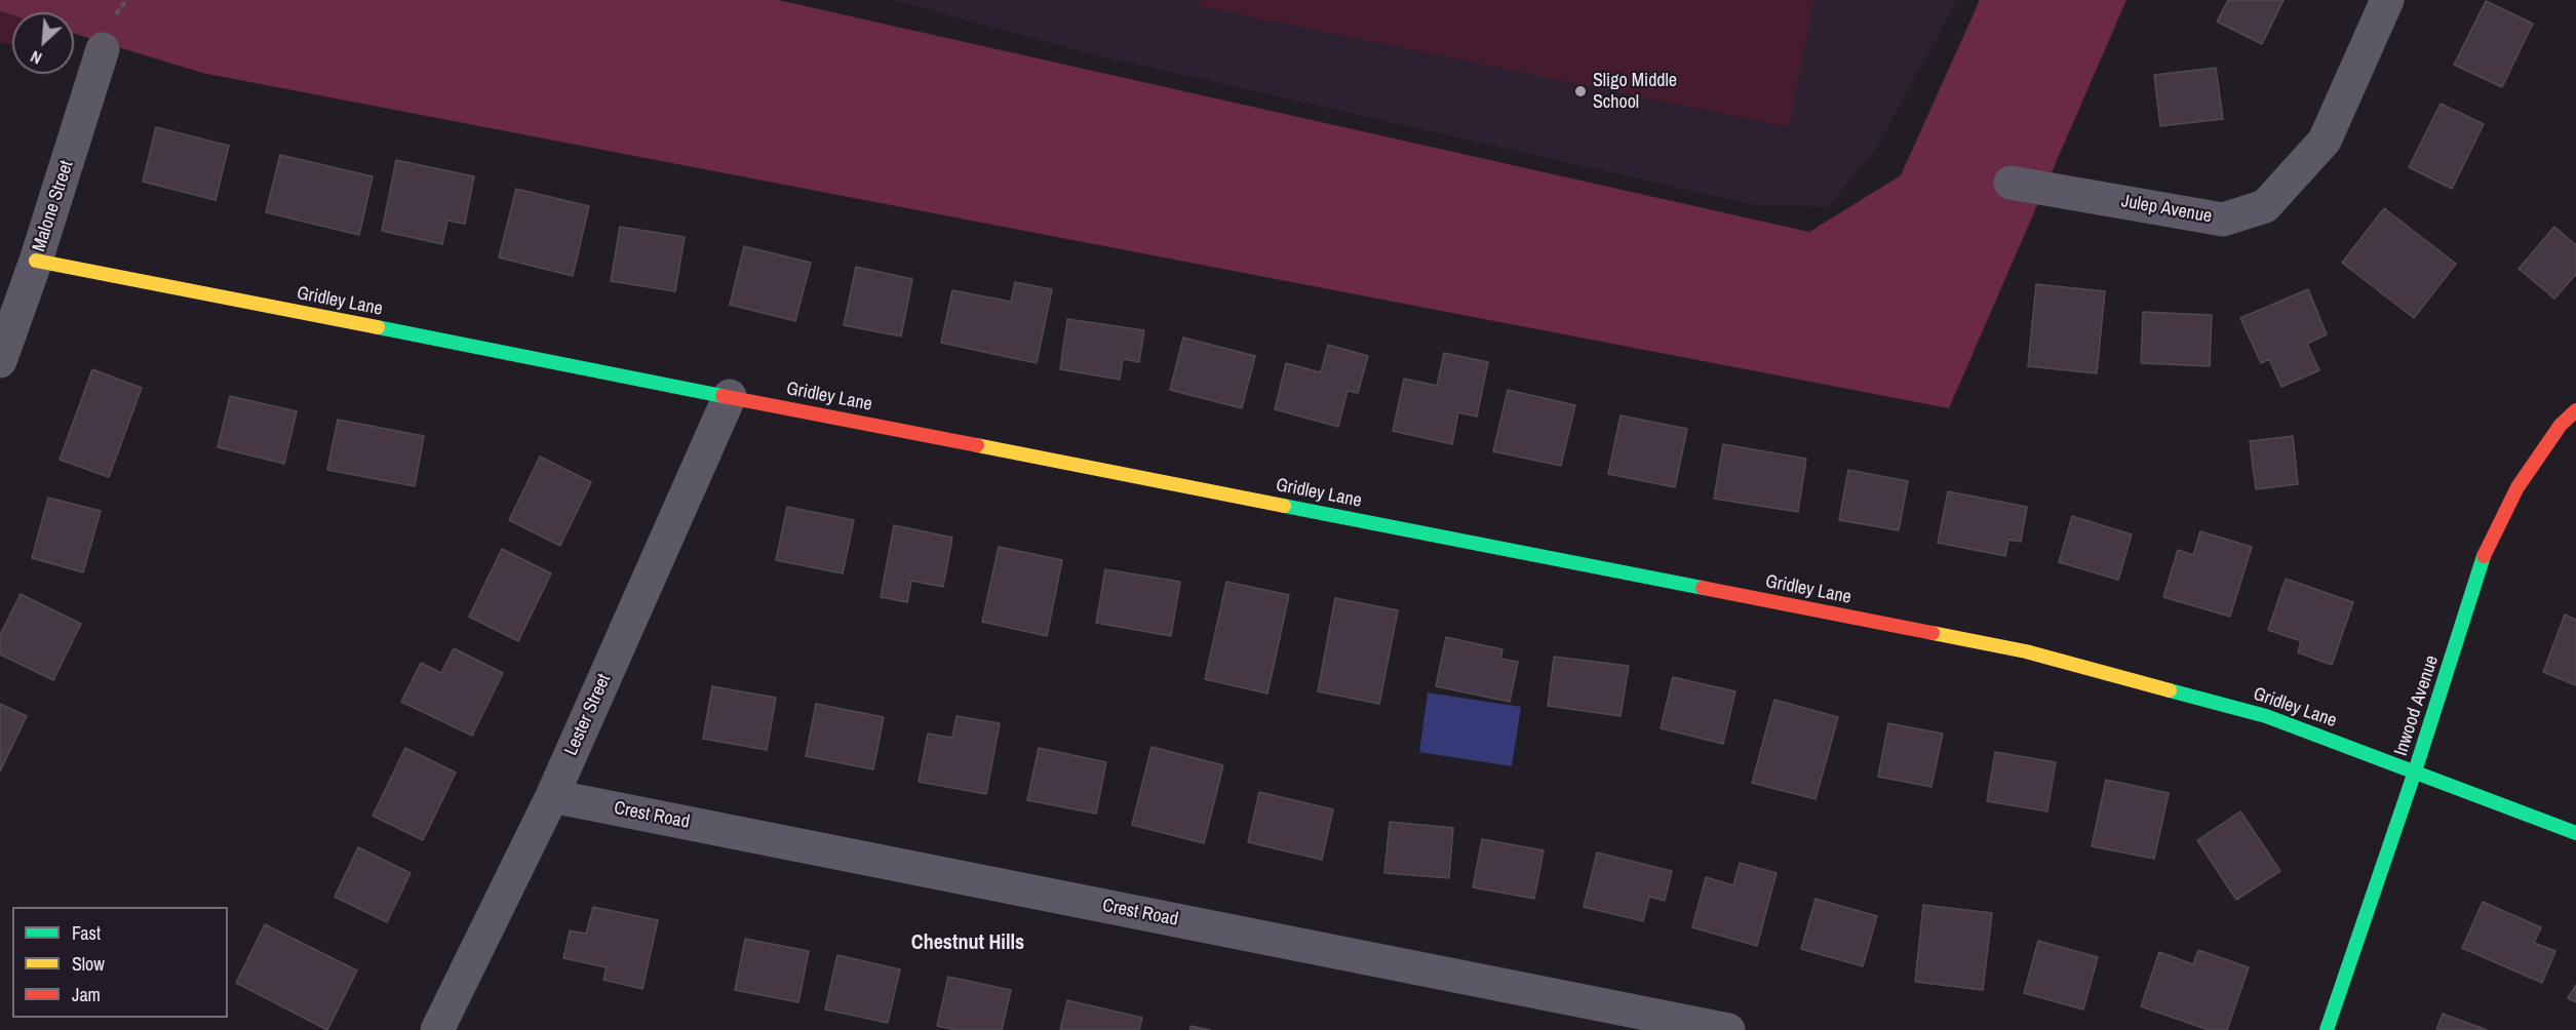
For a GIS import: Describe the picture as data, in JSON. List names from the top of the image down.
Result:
{
  "streets": {
    "street": [
      "Malone Street",
      "Julep Avenue",
      "Gridley Lane",
      "Inwood Avenue",
      "Lester Street",
      "Crest Road"
    ]
  },
  "crossings": [
    ["Malone Street", "Gridley Lane"],
    ["Gridley Lane", "Inwood Avenue"],
    ["Gridley Lane", "Lester Street"],
    ["Lester Street", "Crest Road"]
  ],
  "districts": ["Chestnut Hills"],
  "places": ["Sligo Middle School"],
  "legend": ["Fast", "Slow", "Jam"],
  "north": "bottom left"
}
